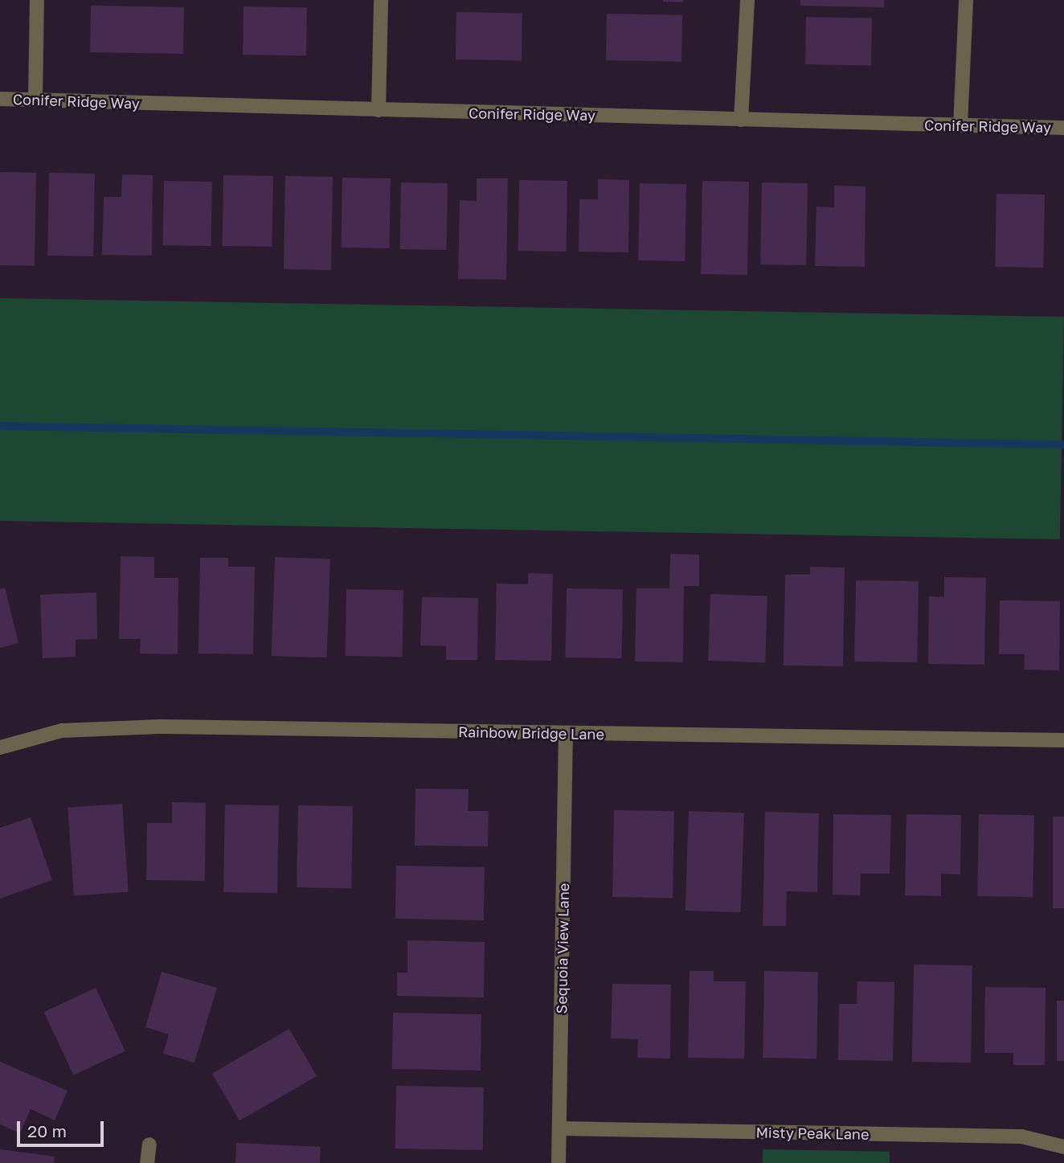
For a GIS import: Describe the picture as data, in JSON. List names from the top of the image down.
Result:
{
  "streets": {
    "street": [
      "Conifer Ridge Way",
      "Rainbow Bridge Lane",
      "Sequoia View Lane",
      "Misty Peak Lane"
    ]
  },
  "crossings": [
    ["Rainbow Bridge Lane", "Sequoia View Lane"],
    ["Sequoia View Lane", "Misty Peak Lane"]
  ],
  "scale_bar": "20 m"
}
